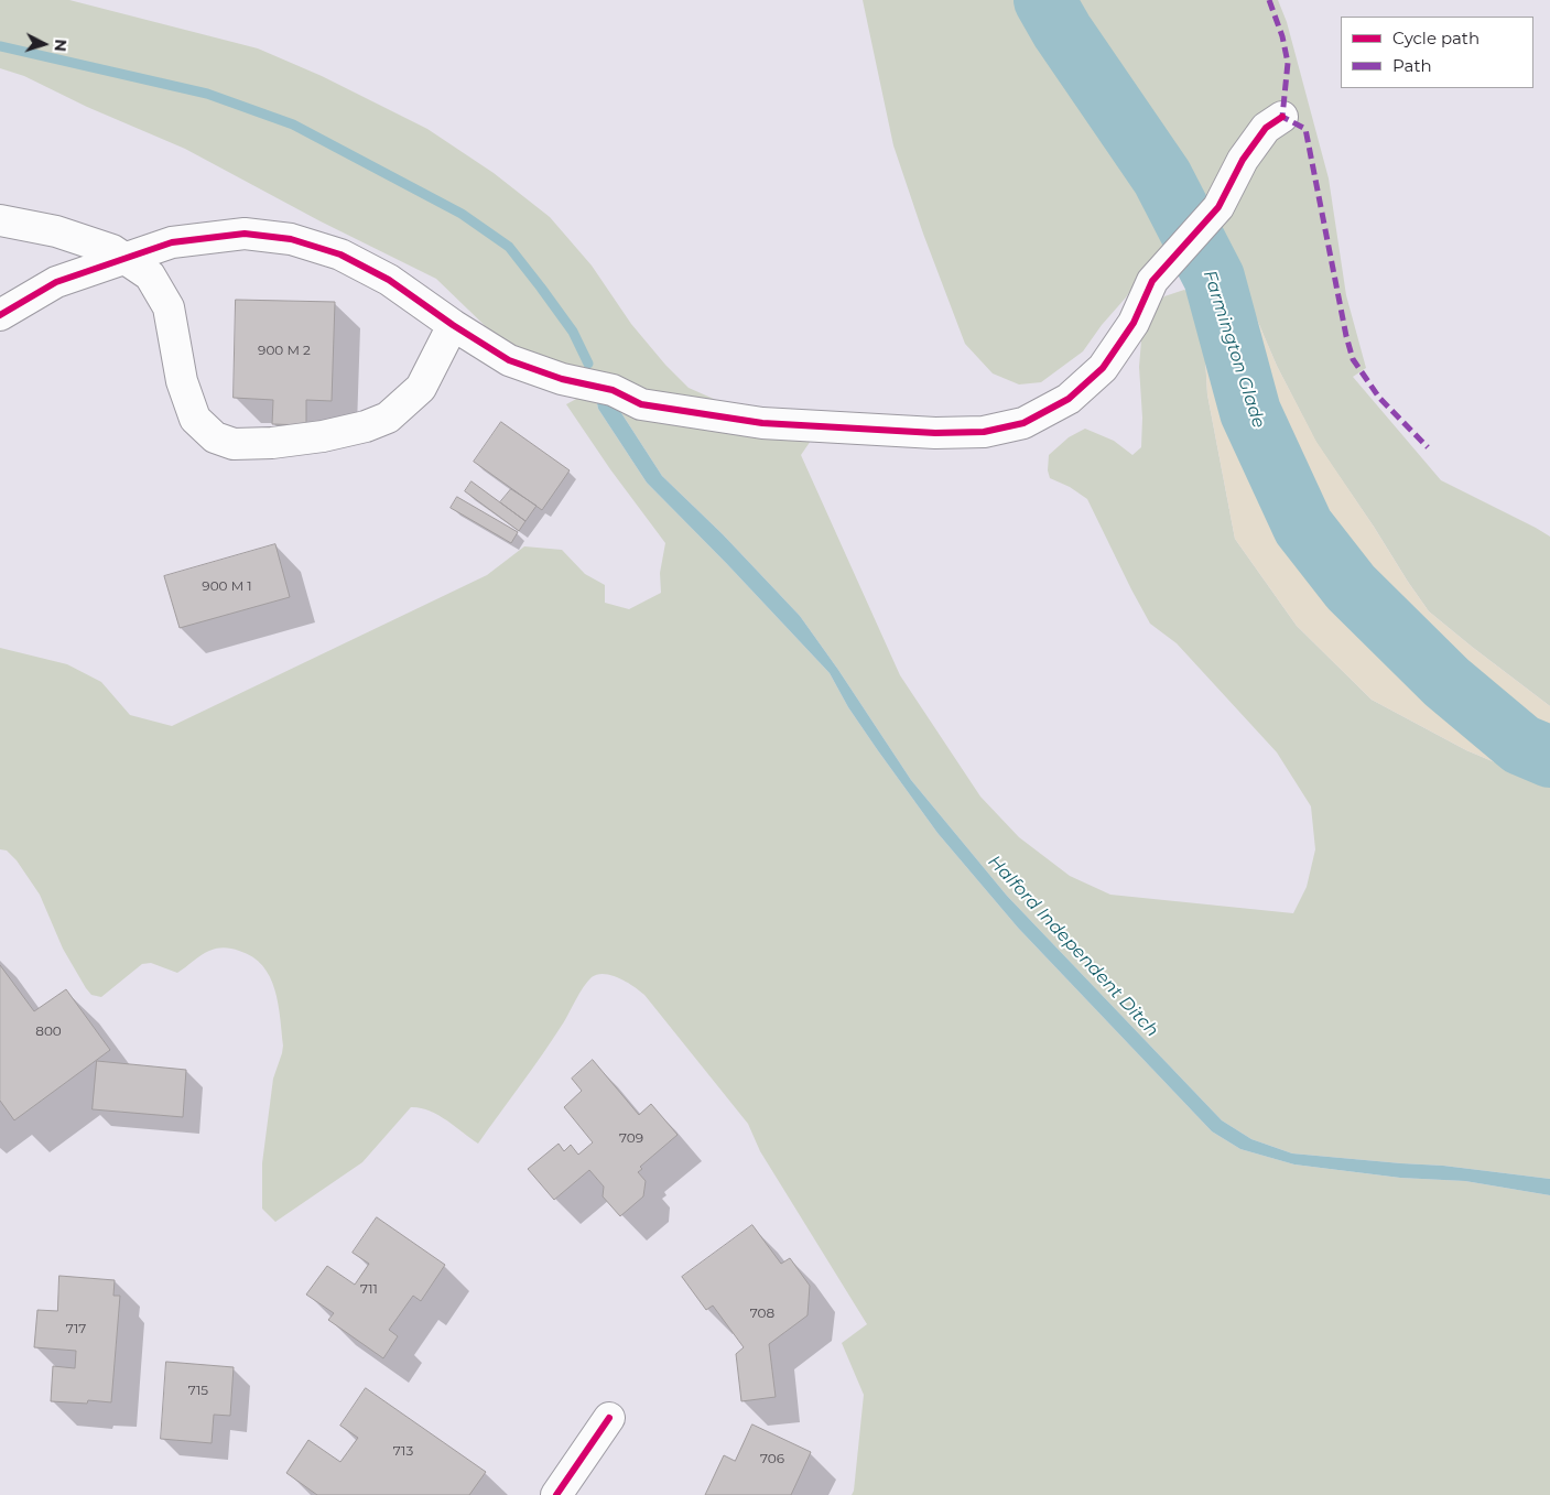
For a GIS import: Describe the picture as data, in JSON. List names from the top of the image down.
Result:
{
  "water": ["Farmington Glade", "Halford Independent Ditch"],
  "house_numbers": [
    "900 M 2",
    "900 M 1",
    "800",
    "709",
    "711",
    "708",
    "717",
    "715",
    "713",
    "706"
  ],
  "legend": ["Cycle path", "Path"],
  "north": "right"
}
